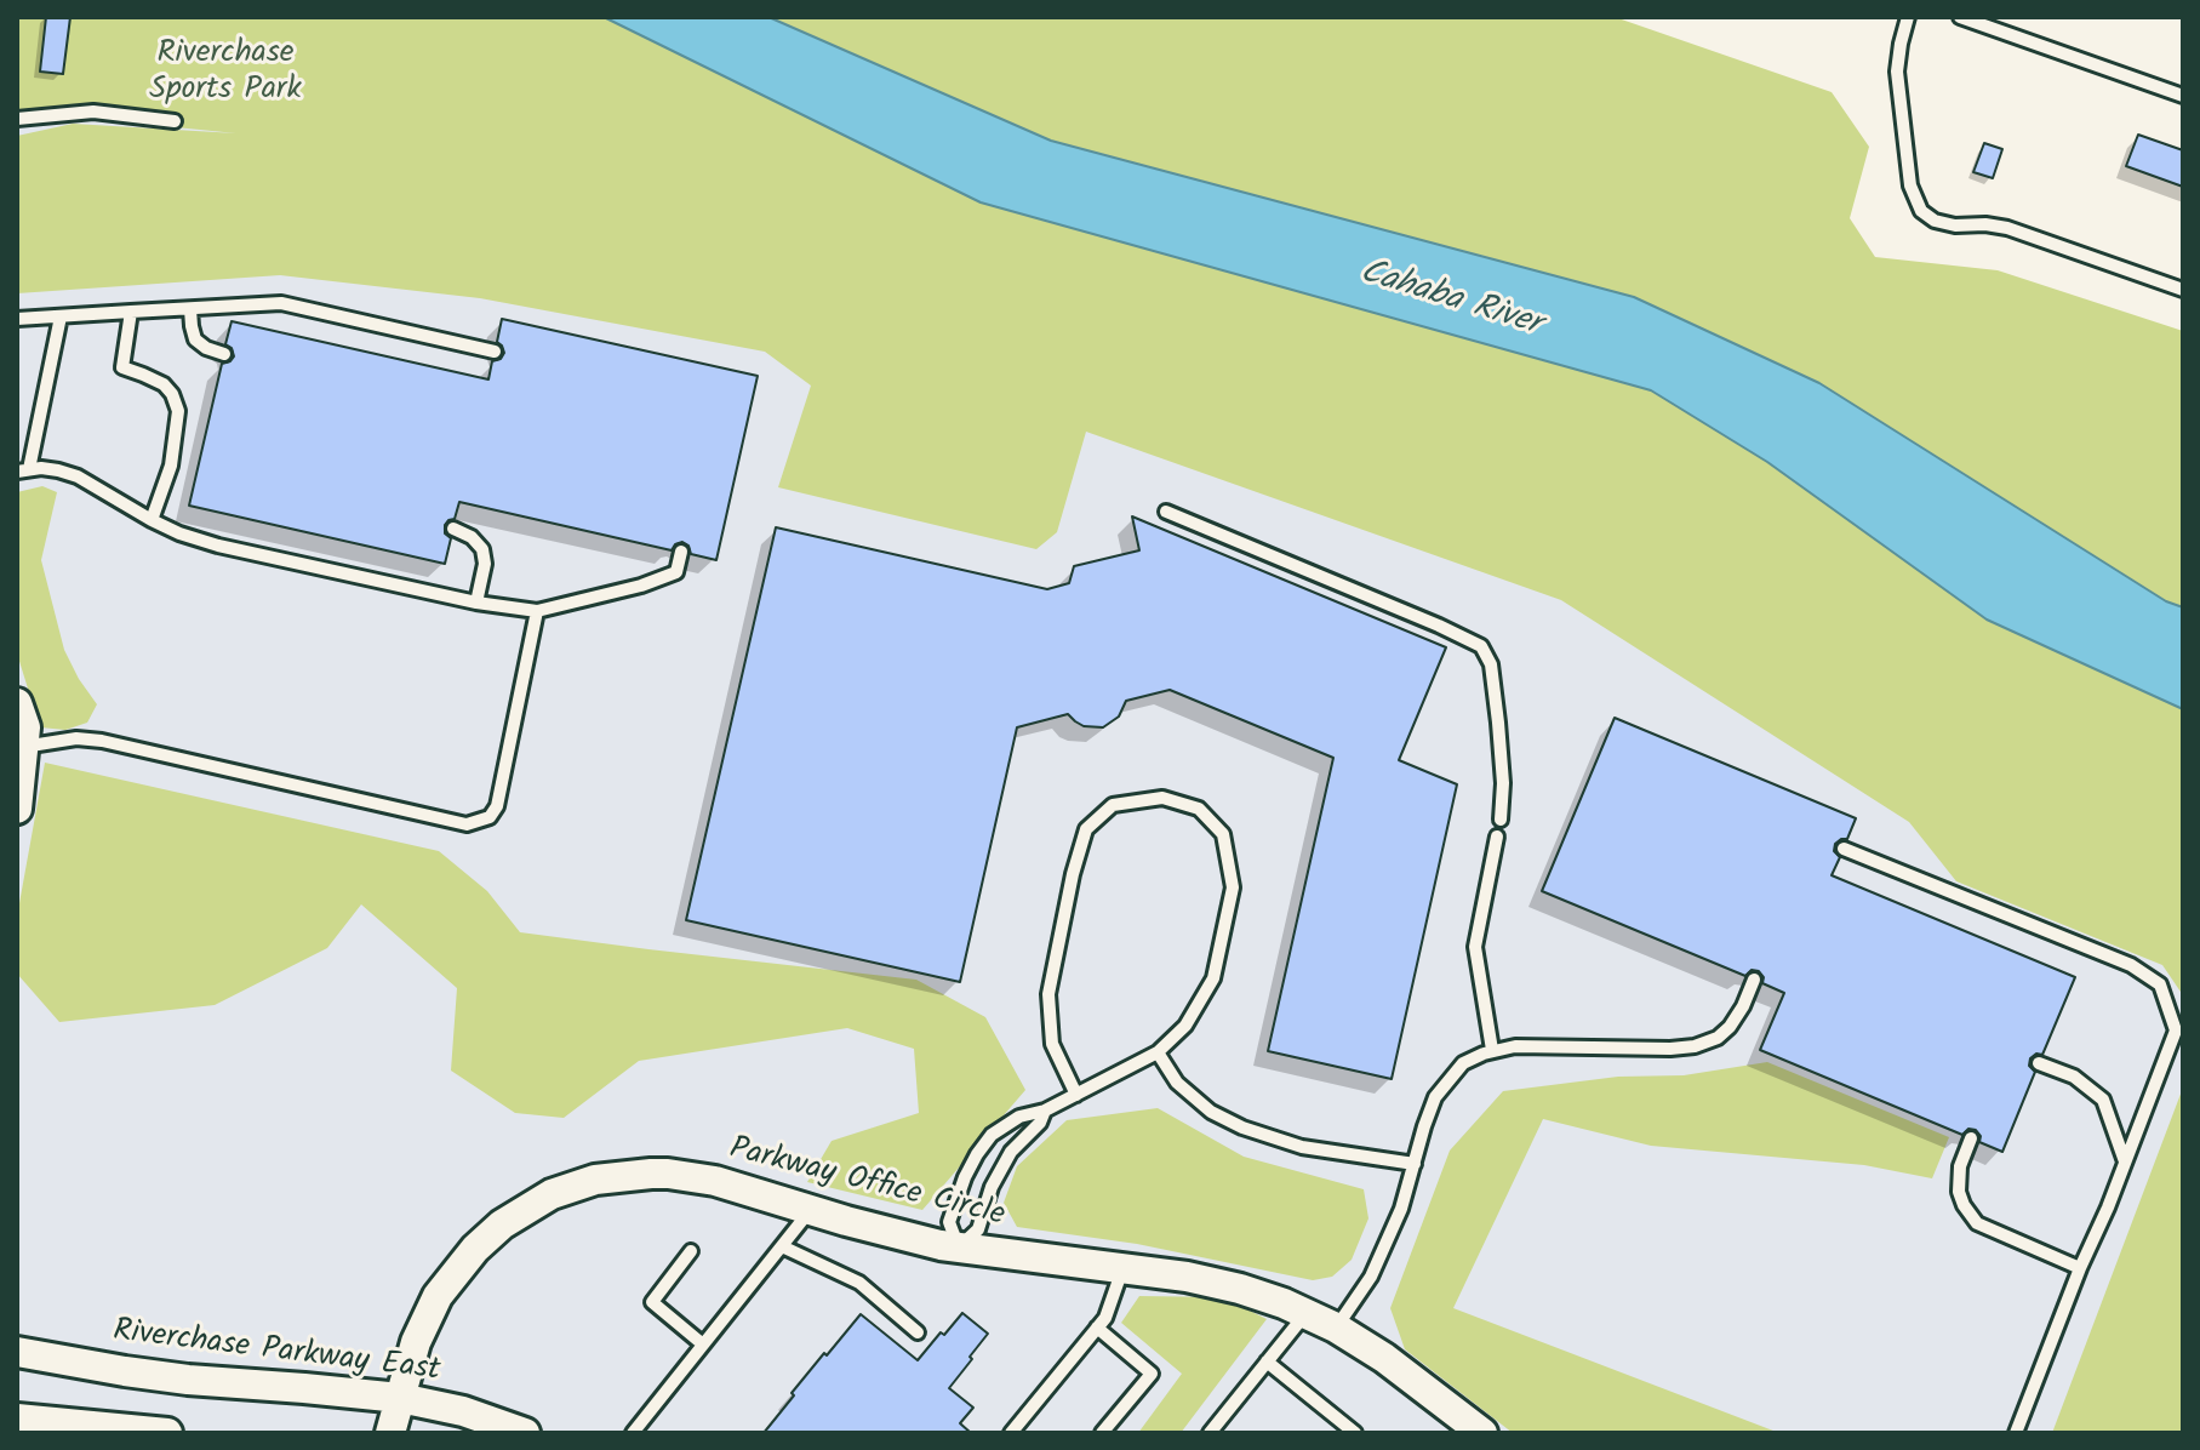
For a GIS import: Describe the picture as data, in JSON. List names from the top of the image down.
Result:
{
  "streets": {
    "street": ["Parkway Office Circle", "Riverchase Parkway East"]
  },
  "crossings": [
    ["Parkway Office Circle", "Riverchase Parkway East"]
  ],
  "water": ["Cahaba River"],
  "parks": ["Riverchase Sports Park"]
}
